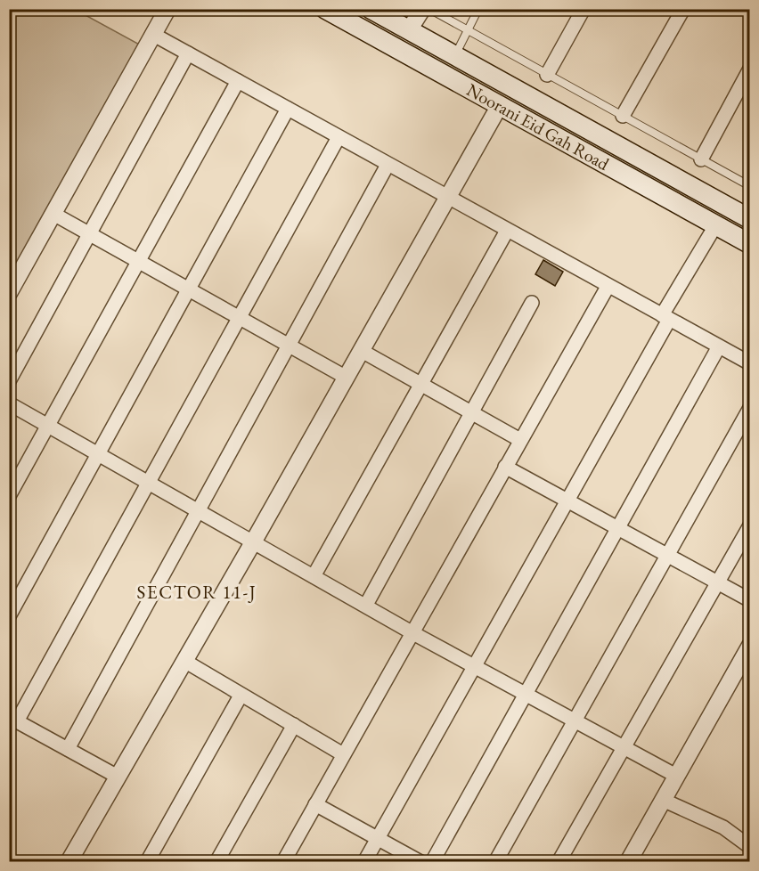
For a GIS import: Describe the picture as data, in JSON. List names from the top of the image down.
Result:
{
  "streets": {
    "main road": ["Noorani Eid Gah Road"]
  },
  "districts": ["SECTOR 11-J"]
}
